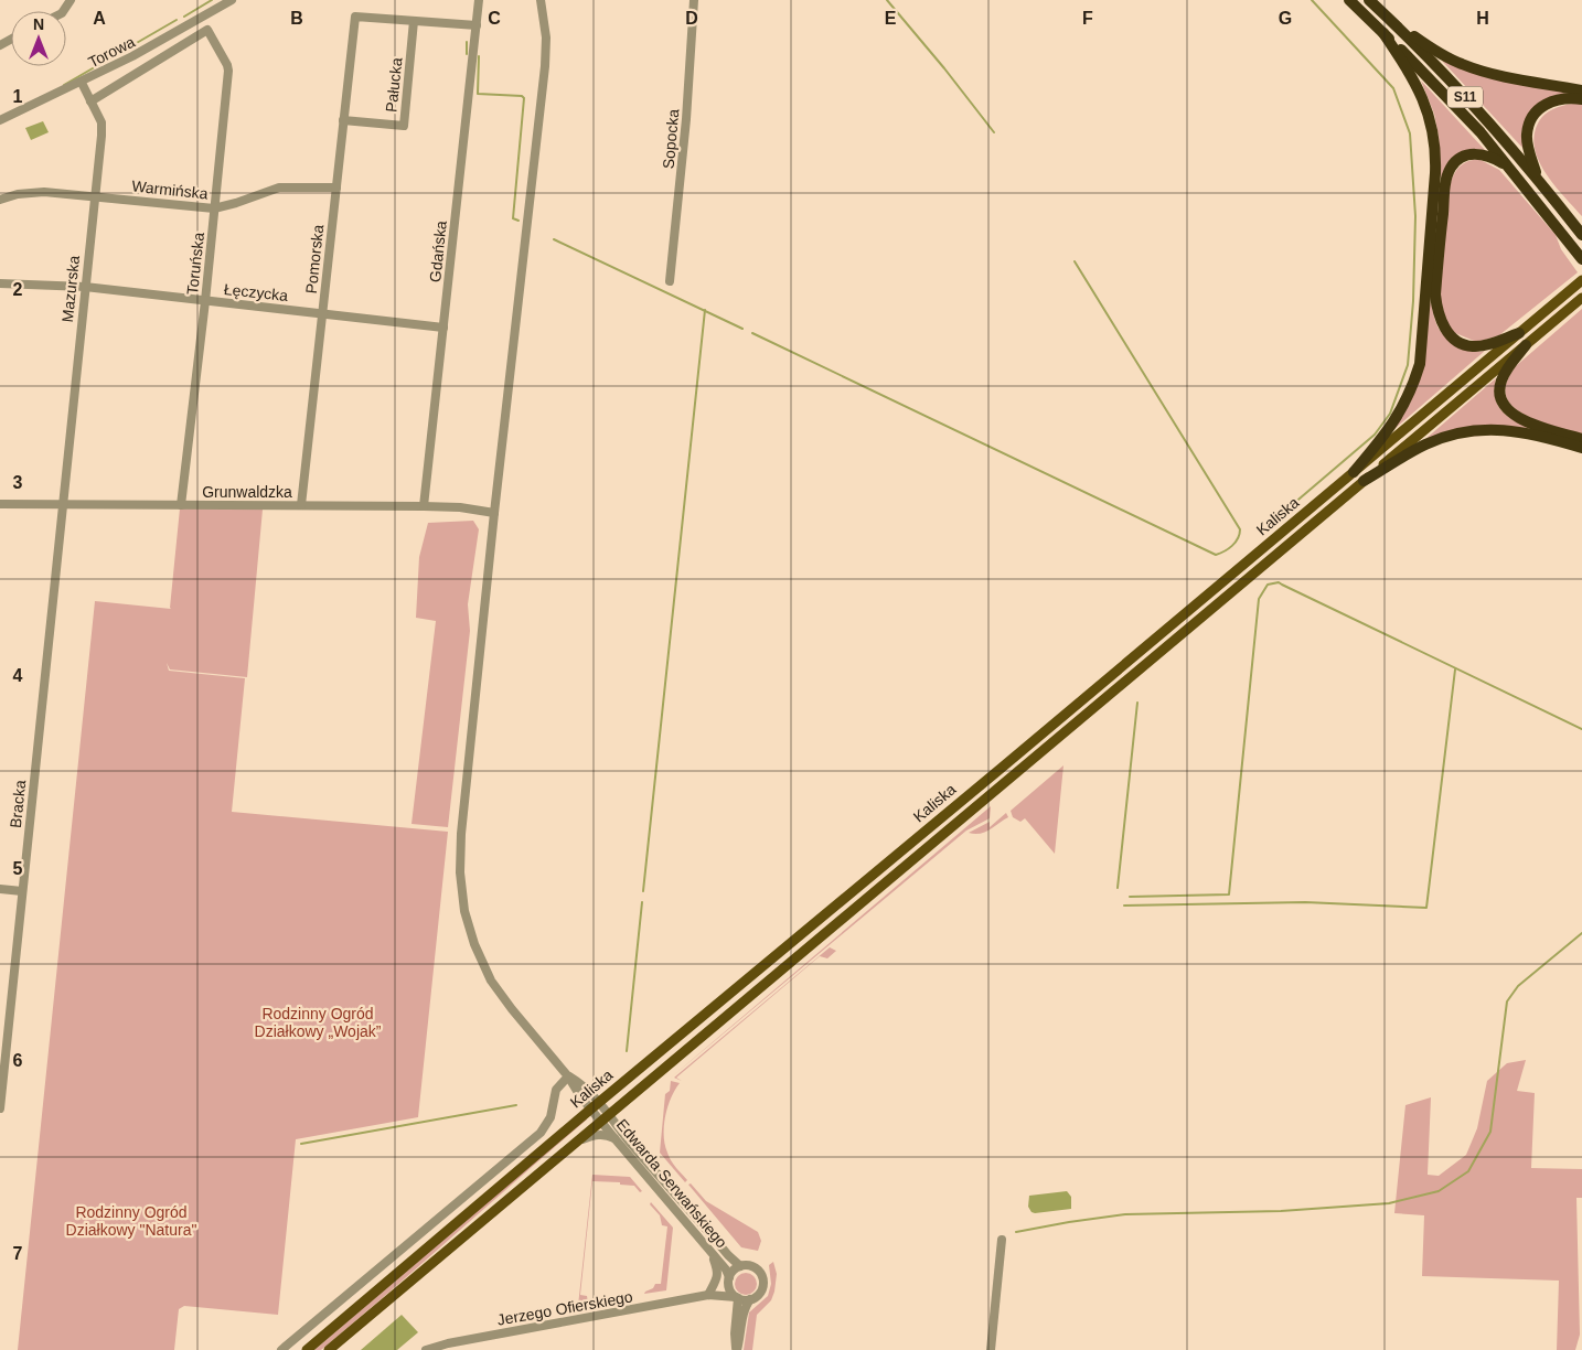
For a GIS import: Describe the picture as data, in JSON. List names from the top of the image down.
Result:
{
  "streets": {
    "highway": ["S11"],
    "main road": ["Kaliska"],
    "street": [
      "Torowa",
      "Pałucka",
      "Sopocka",
      "Warmińska",
      "Gdańska",
      "Pomorska",
      "Toruńska",
      "Mazurska",
      "Łęczycka",
      "Grunwaldzka",
      "Bracka",
      "Edwarda Serwańskiego",
      "Jerzego Ofierskiego"
    ]
  },
  "crossings": [
    ["Torowa", "Mazurska"],
    ["Pałucka", "Pomorska"],
    ["Warmińska", "Pomorska"],
    ["Warmińska", "Toruńska"],
    ["Warmińska", "Mazurska"],
    ["Gdańska", "Łęczycka"],
    ["Gdańska", "Grunwaldzka"],
    ["Pomorska", "Łęczycka"],
    ["Pomorska", "Grunwaldzka"],
    ["Toruńska", "Mazurska"],
    ["Toruńska", "Łęczycka"],
    ["Toruńska", "Grunwaldzka"],
    ["Mazurska", "Łęczycka"],
    ["Mazurska", "Grunwaldzka"],
    ["Mazurska", "Bracka"],
    ["Grunwaldzka", "Bracka"],
    ["Kaliska", "Edwarda Serwańskiego"]
  ],
  "parks": ["Rodzinny Ogród Działkowy „Wojak”", "Rodzinny Ogród Działkowy \"Natura\""],
  "north": "top",
  "grid": {
    "columns": [
      "A",
      "B",
      "C",
      "D",
      "E",
      "F",
      "G",
      "H"
    ],
    "rows": [
      "1",
      "2",
      "3",
      "4",
      "5",
      "6",
      "7"
    ]
  }
}
